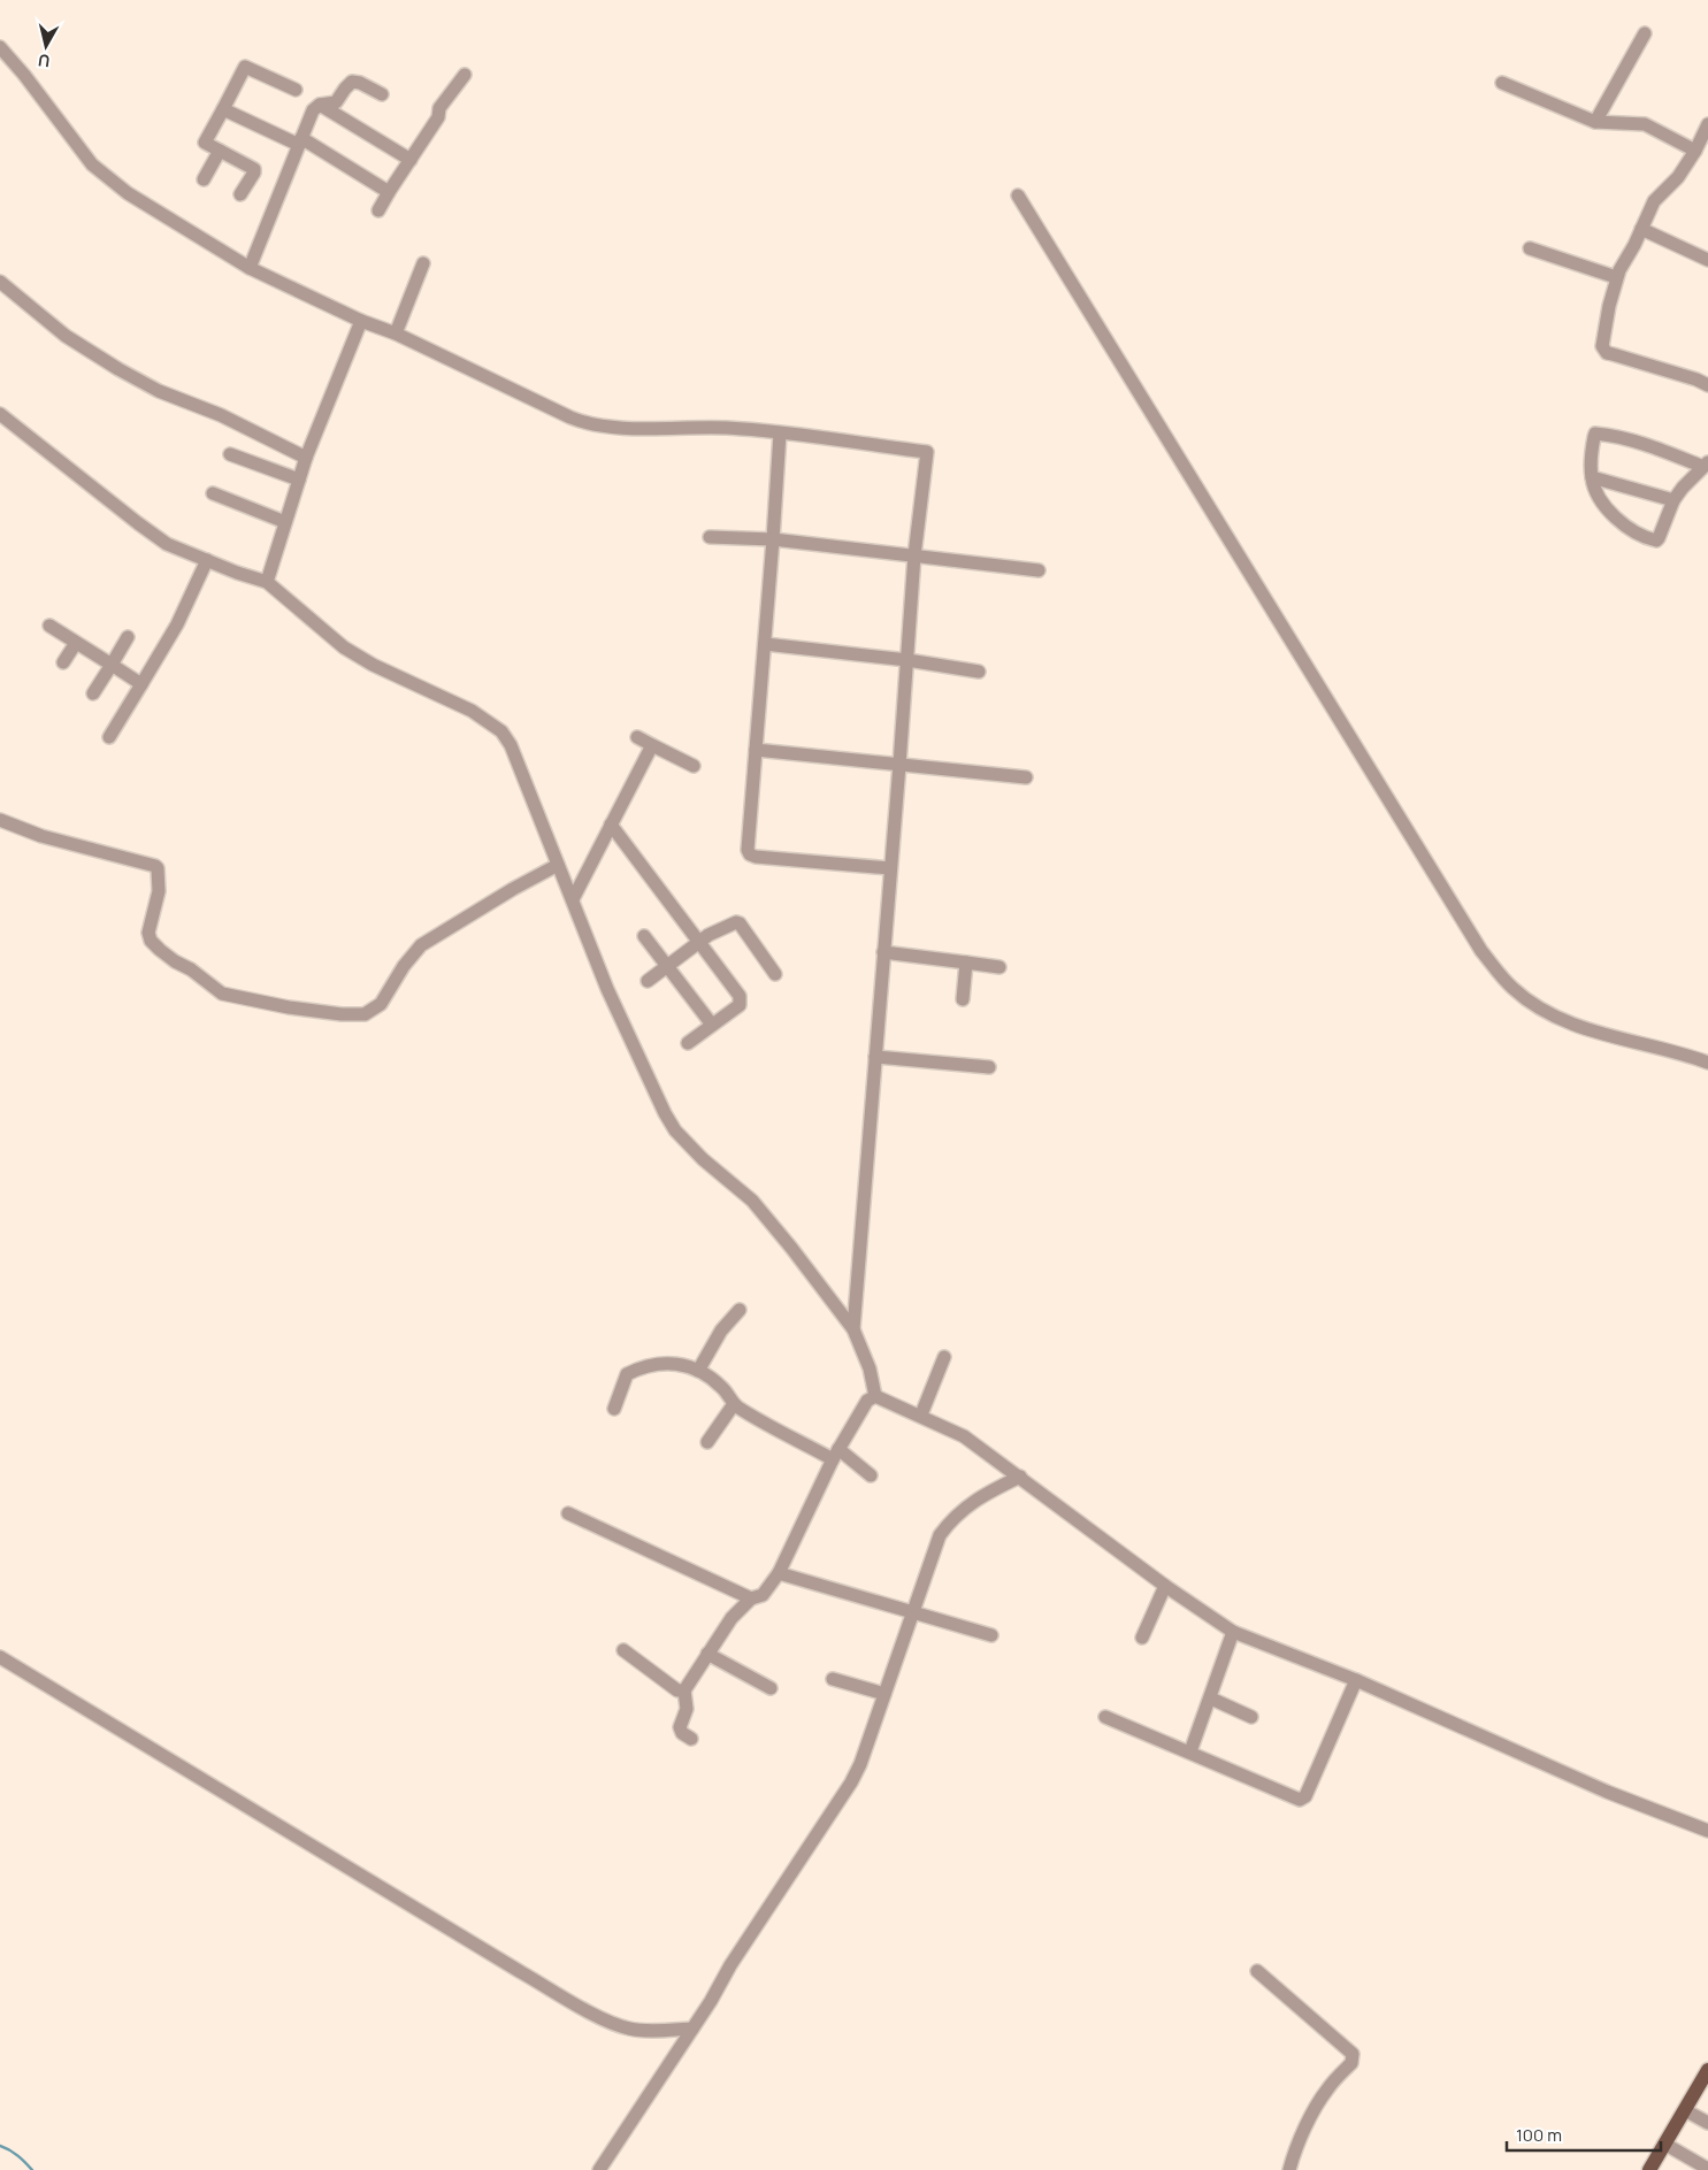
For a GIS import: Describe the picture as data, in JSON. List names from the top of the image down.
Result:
{
  "scale_bar": "100 m",
  "north": "bottom"
}
